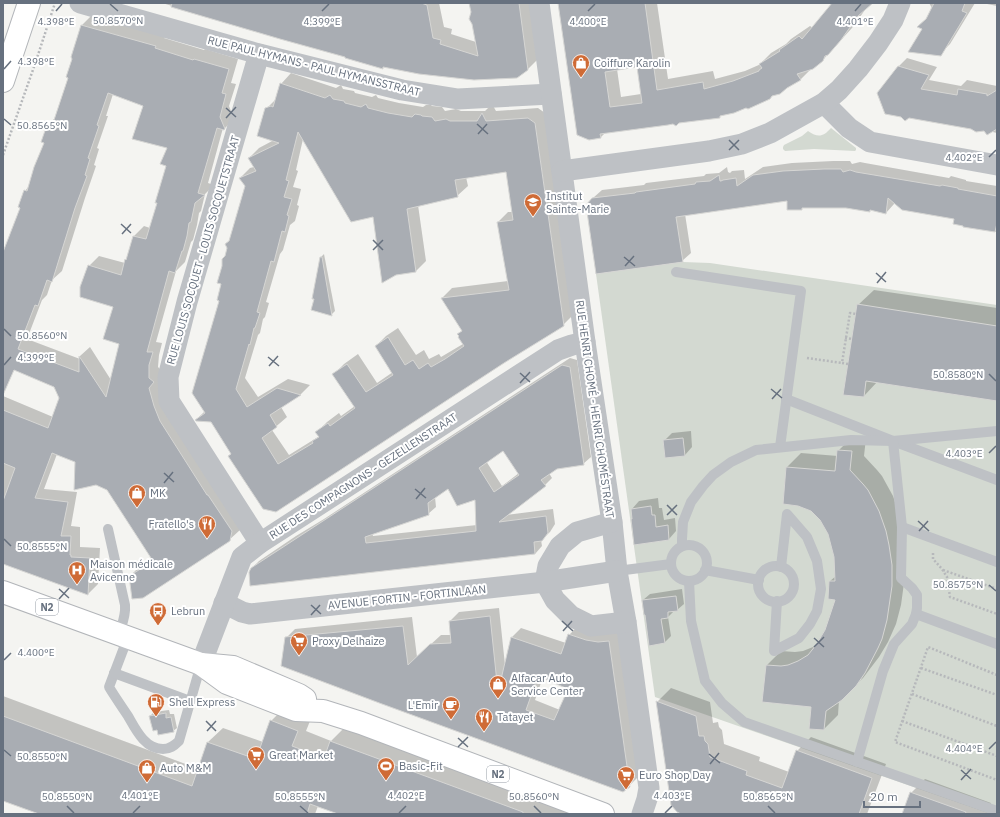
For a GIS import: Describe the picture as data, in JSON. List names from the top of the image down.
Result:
{
  "streets": {
    "main road": ["N2"],
    "street": [
      "RUE PAUL HYMANS - PAUL HYMANSSTRAAT",
      "RUE LOUIS SOCQUET - LOUIS SOCQUETSTRAAT",
      "RUE HENRI CHOMÉ - HENRI CHOMÉSTRAAT",
      "RUE DES COMPAGNONS - GEZELLENSTRAAT",
      "AVENUE FORTIN - FORTINLAAN"
    ]
  },
  "crossings": [
    ["RUE PAUL HYMANS - PAUL HYMANSSTRAAT", "RUE LOUIS SOCQUET - LOUIS SOCQUETSTRAAT"],
    ["RUE PAUL HYMANS - PAUL HYMANSSTRAAT", "RUE HENRI CHOMÉ - HENRI CHOMÉSTRAAT"],
    ["RUE LOUIS SOCQUET - LOUIS SOCQUETSTRAAT", "RUE DES COMPAGNONS - GEZELLENSTRAAT"],
    ["RUE HENRI CHOMÉ - HENRI CHOMÉSTRAAT", "RUE DES COMPAGNONS - GEZELLENSTRAAT"],
    ["RUE HENRI CHOMÉ - HENRI CHOMÉSTRAAT", "AVENUE FORTIN - FORTINLAAN"],
    ["RUE DES COMPAGNONS - GEZELLENSTRAAT", "AVENUE FORTIN - FORTINLAAN"],
    ["RUE DES COMPAGNONS - GEZELLENSTRAAT", "N2"]
  ],
  "places": {
    "shop": [
      "Coiffure Karolin",
      "MK",
      "Alfacar Auto Service Center",
      "Auto M&M"
    ],
    "school or university": ["Institut Sainte-Marie"],
    "restaurant": ["Fratello's", "Tatayet"],
    "hospital": ["Maison médicale Avicenne"],
    "bus stop": ["Lebrun"],
    "supermarket": ["Proxy Delhaize", "Great Market", "Euro Shop Day"],
    "fuel station": ["Shell Express"],
    "cafe": ["L'Emir"],
    "sports": ["Basic-Fit"]
  },
  "scale_bar": "20 m",
  "coordinates": [
    "50.8570°N",
    "4.398°E",
    "4.399°E",
    "4.400°E",
    "4.401°E",
    "50.8565°N",
    "4.402°E",
    "50.8560°N",
    "50.8580°N",
    "4.403°E",
    "50.8555°N",
    "50.8575°N",
    "4.404°E",
    "50.8550°N"
  ]
}
